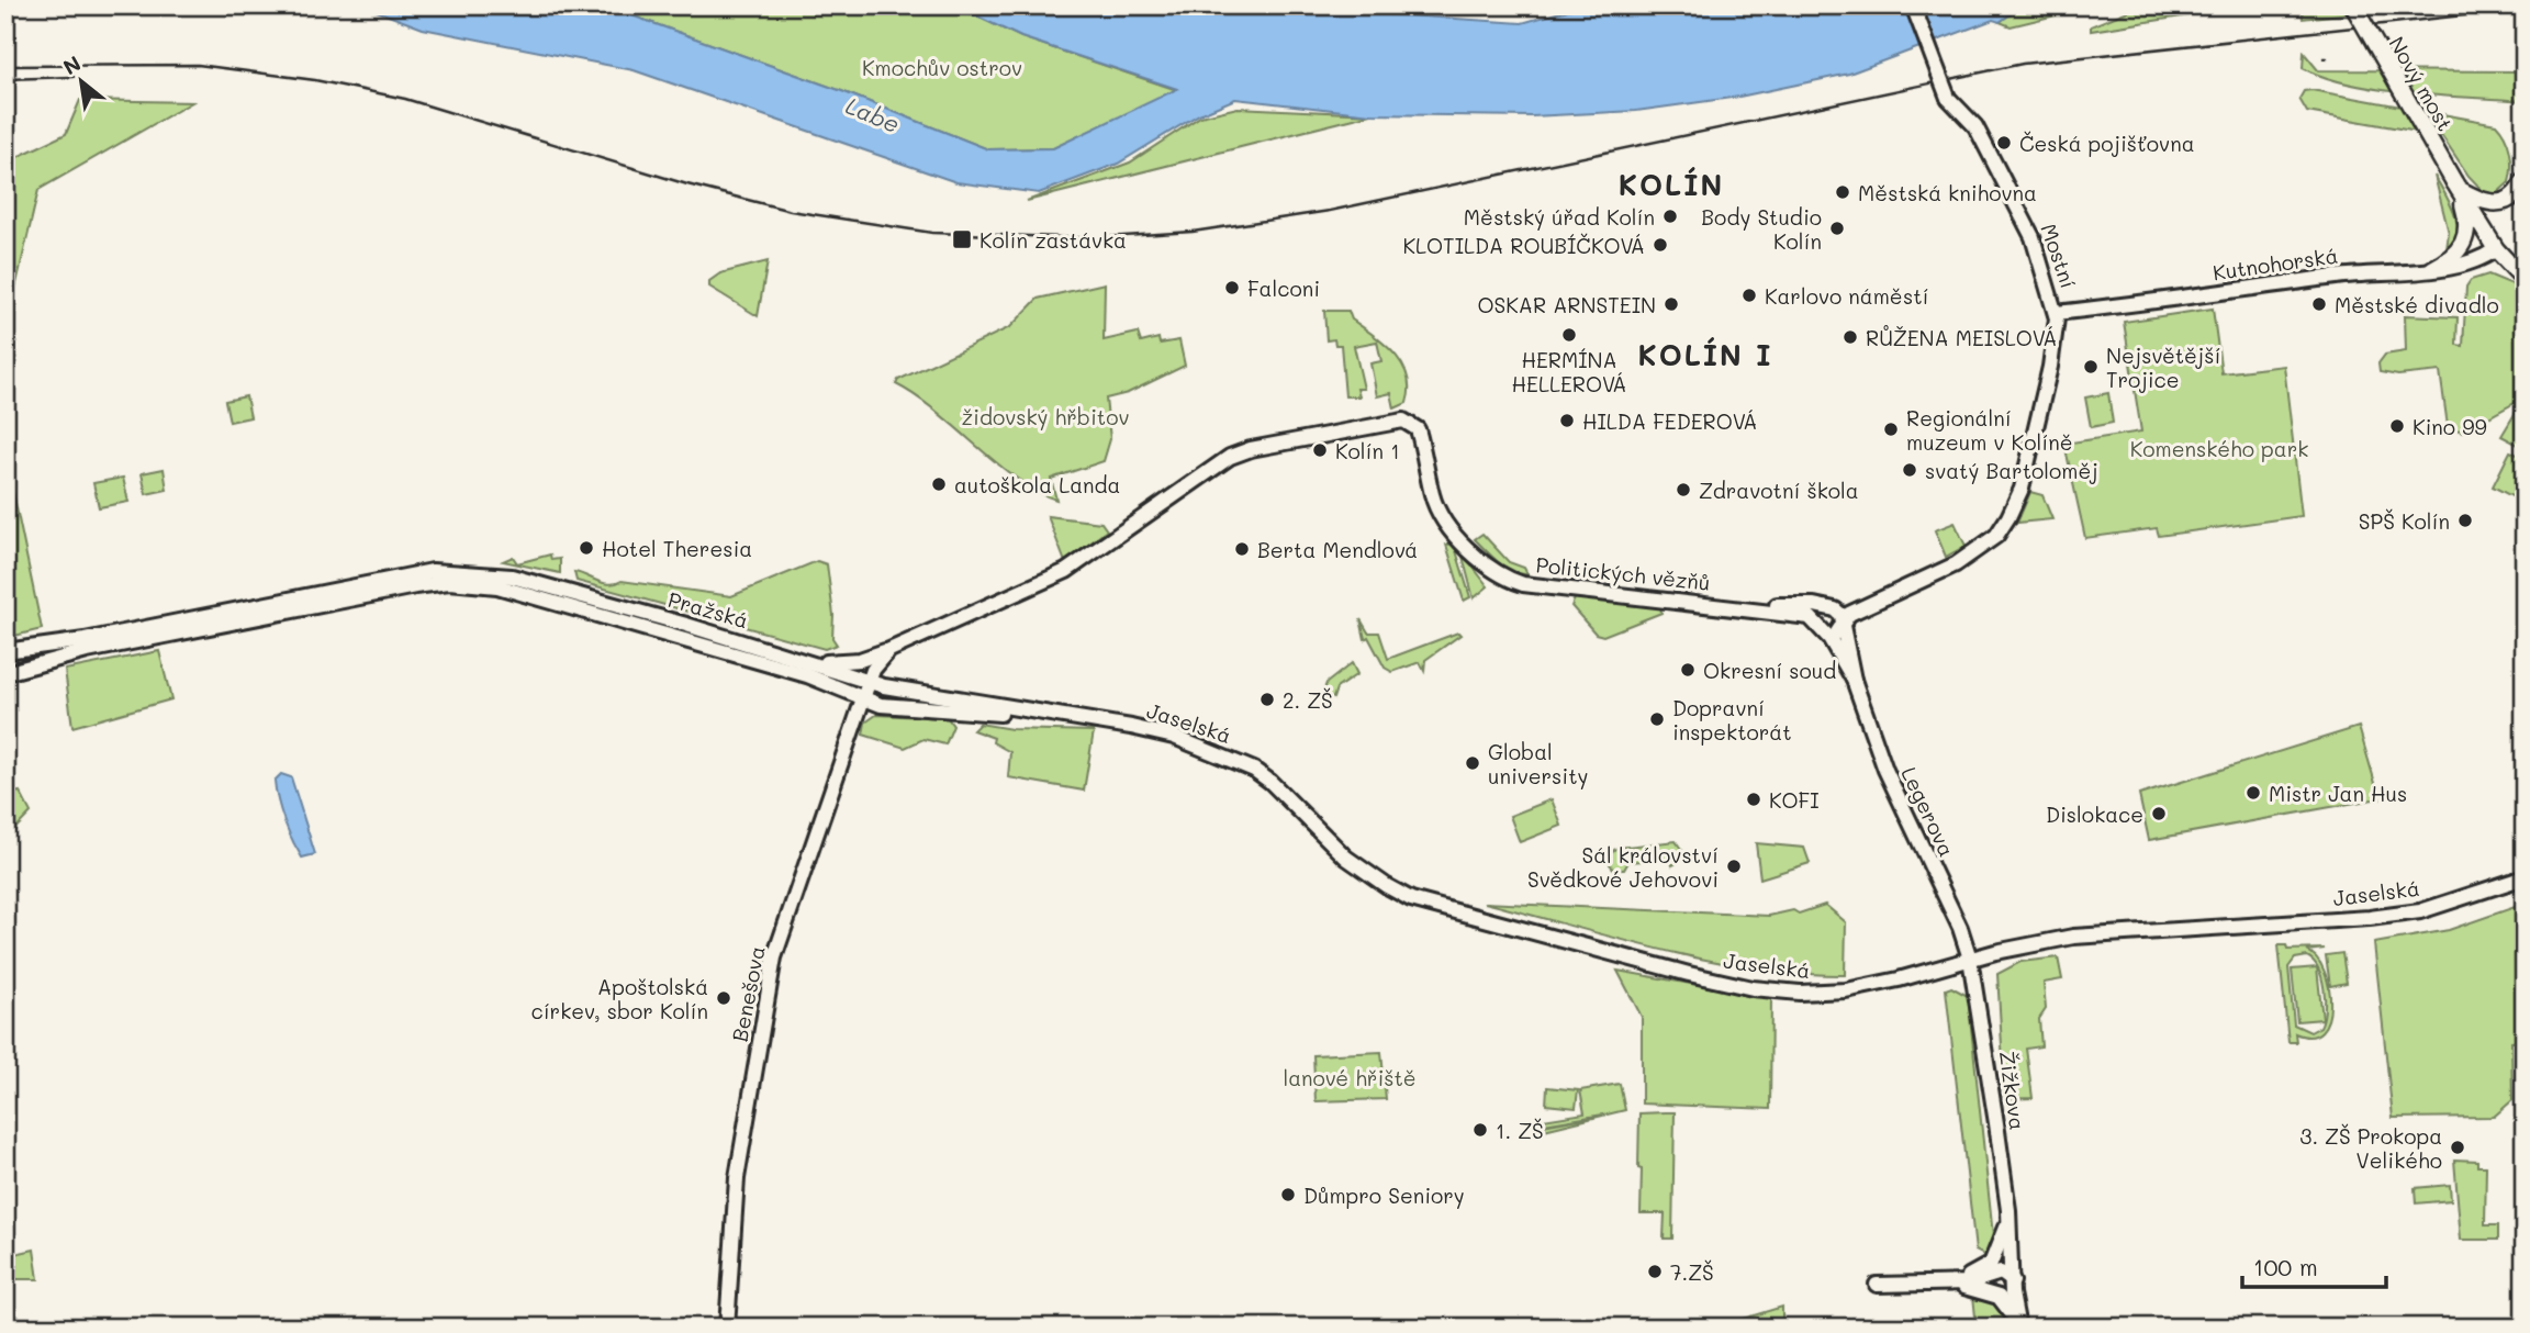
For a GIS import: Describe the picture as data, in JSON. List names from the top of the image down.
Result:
{
  "streets": {
    "main road": ["Nový most"],
    "street": [
      "Mostní",
      "Kutnohorská",
      "Politických vězňů",
      "Pražská",
      "Jaselská",
      "Legerova",
      "Benešova",
      "Žižkova"
    ]
  },
  "crossings": [
    ["Mostní", "Kutnohorská"],
    ["Mostní", "Politických vězňů"],
    ["Kutnohorská", "Politických vězňů"],
    ["Politických vězňů", "Legerova"],
    ["Pražská", "Jaselská"],
    ["Pražská", "Benešova"],
    ["Jaselská", "Legerova"],
    ["Jaselská", "Benešova"],
    ["Jaselská", "Žižkova"],
    ["Legerova", "Žižkova"]
  ],
  "districts": ["KOLÍN", "KOLÍN I"],
  "water": ["Labe"],
  "parks": [
    "Kmochův ostrov",
    "židovský hřbitov",
    "Komenského park",
    "lanové hřiště"
  ],
  "places": {
    "other": [
      "Česká pojišťovna",
      "Městská knihovna",
      "Městský úřad Kolín",
      "Body Studio Kolín",
      "KLOTILDA ROUBÍČKOVÁ",
      "Falconi",
      "Karlovo náměstí",
      "OSKAR ARNSTEIN",
      "Městské divadlo",
      "HERMÍNA HELLEROVÁ",
      "RŮŽENA MEISLOVÁ",
      "Nejsvětější Trojice",
      "HILDA FEDEROVÁ",
      "Kino 99",
      "Regionální muzeum v Kolíně",
      "Kolín 1",
      "svatý Bartoloměj",
      "autoškola Landa",
      "Zdravotní škola",
      "SPŠ Kolín",
      "Hotel Theresia",
      "Berta Mendlová",
      "Okresní soud",
      "2. ZŠ",
      "Dopravní inspektorát",
      "Global university",
      "Mistr Jan Hus",
      "KOFI",
      "Dislokace",
      "Sál království Svědkové Jehovovi",
      "Apoštolská církev, sbor Kolín",
      "1. ZŠ",
      "3. ZŠ Prokopa Velikého",
      "Důmpro Seniory",
      "7.ZŠ"
    ],
    "transit": ["Kolín zastávka"]
  },
  "scale_bar": "100 m",
  "north": "top left"
}
